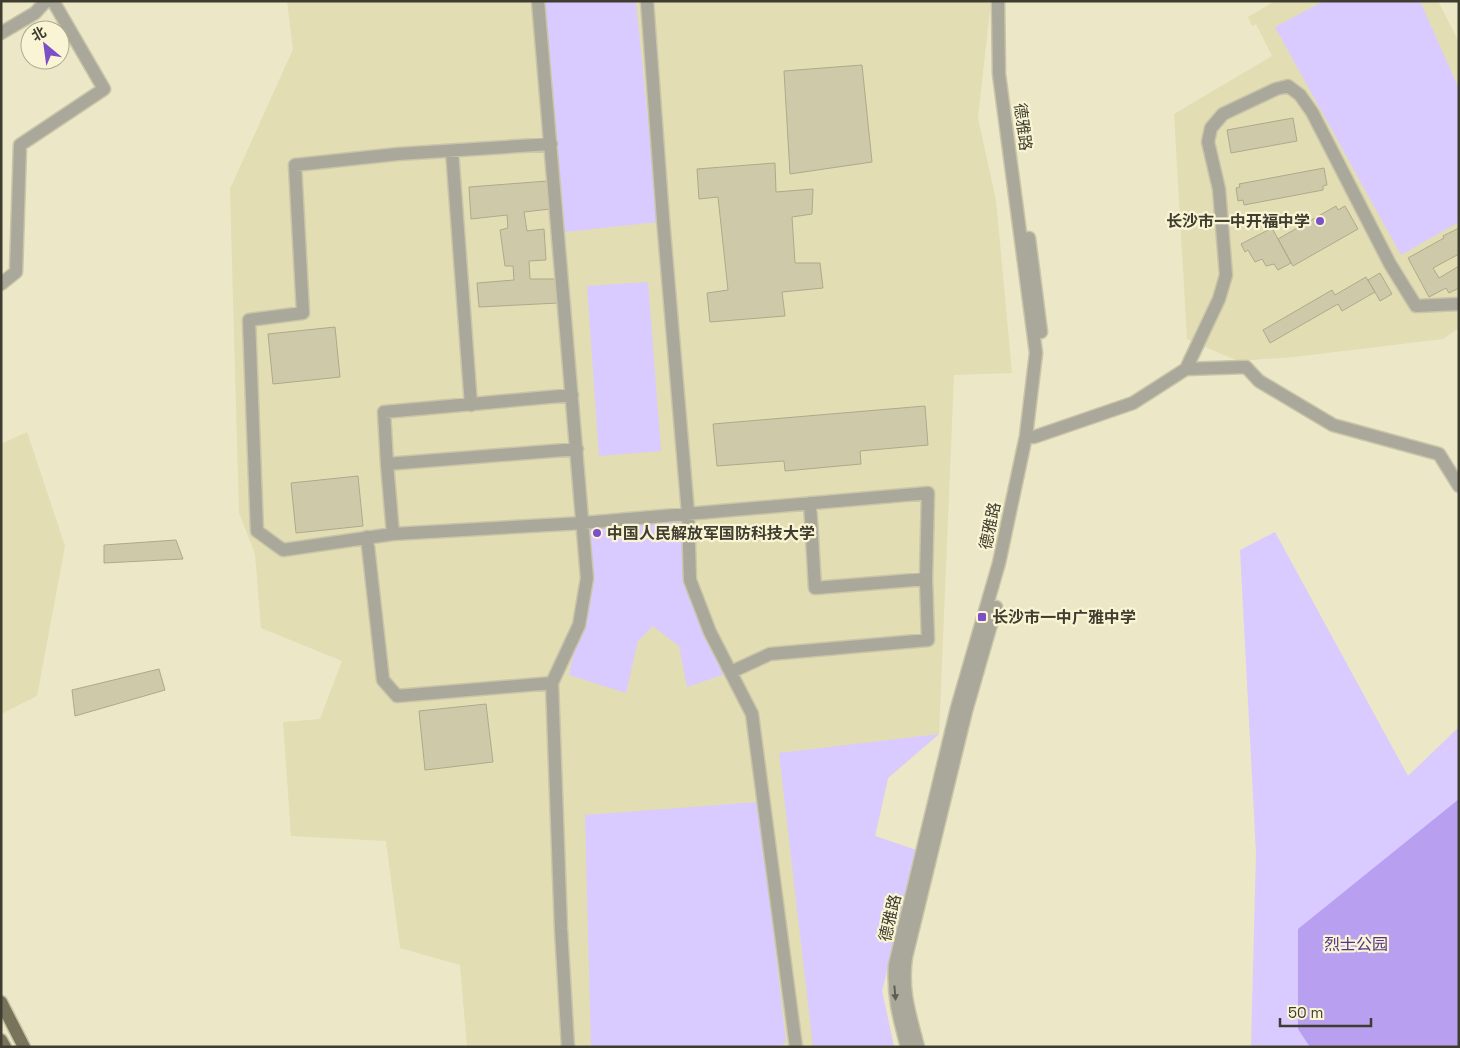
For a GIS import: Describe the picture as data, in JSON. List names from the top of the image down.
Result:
{
  "streets": {
    "street": ["德雅路"]
  },
  "parks": ["烈士公园"],
  "places": {
    "other": ["长沙市一中开福中学", "中国人民解放军国防科技大学"],
    "transit": ["长沙市一中广雅中学"]
  },
  "scale_bar": "50 m",
  "north": "top left"
}
